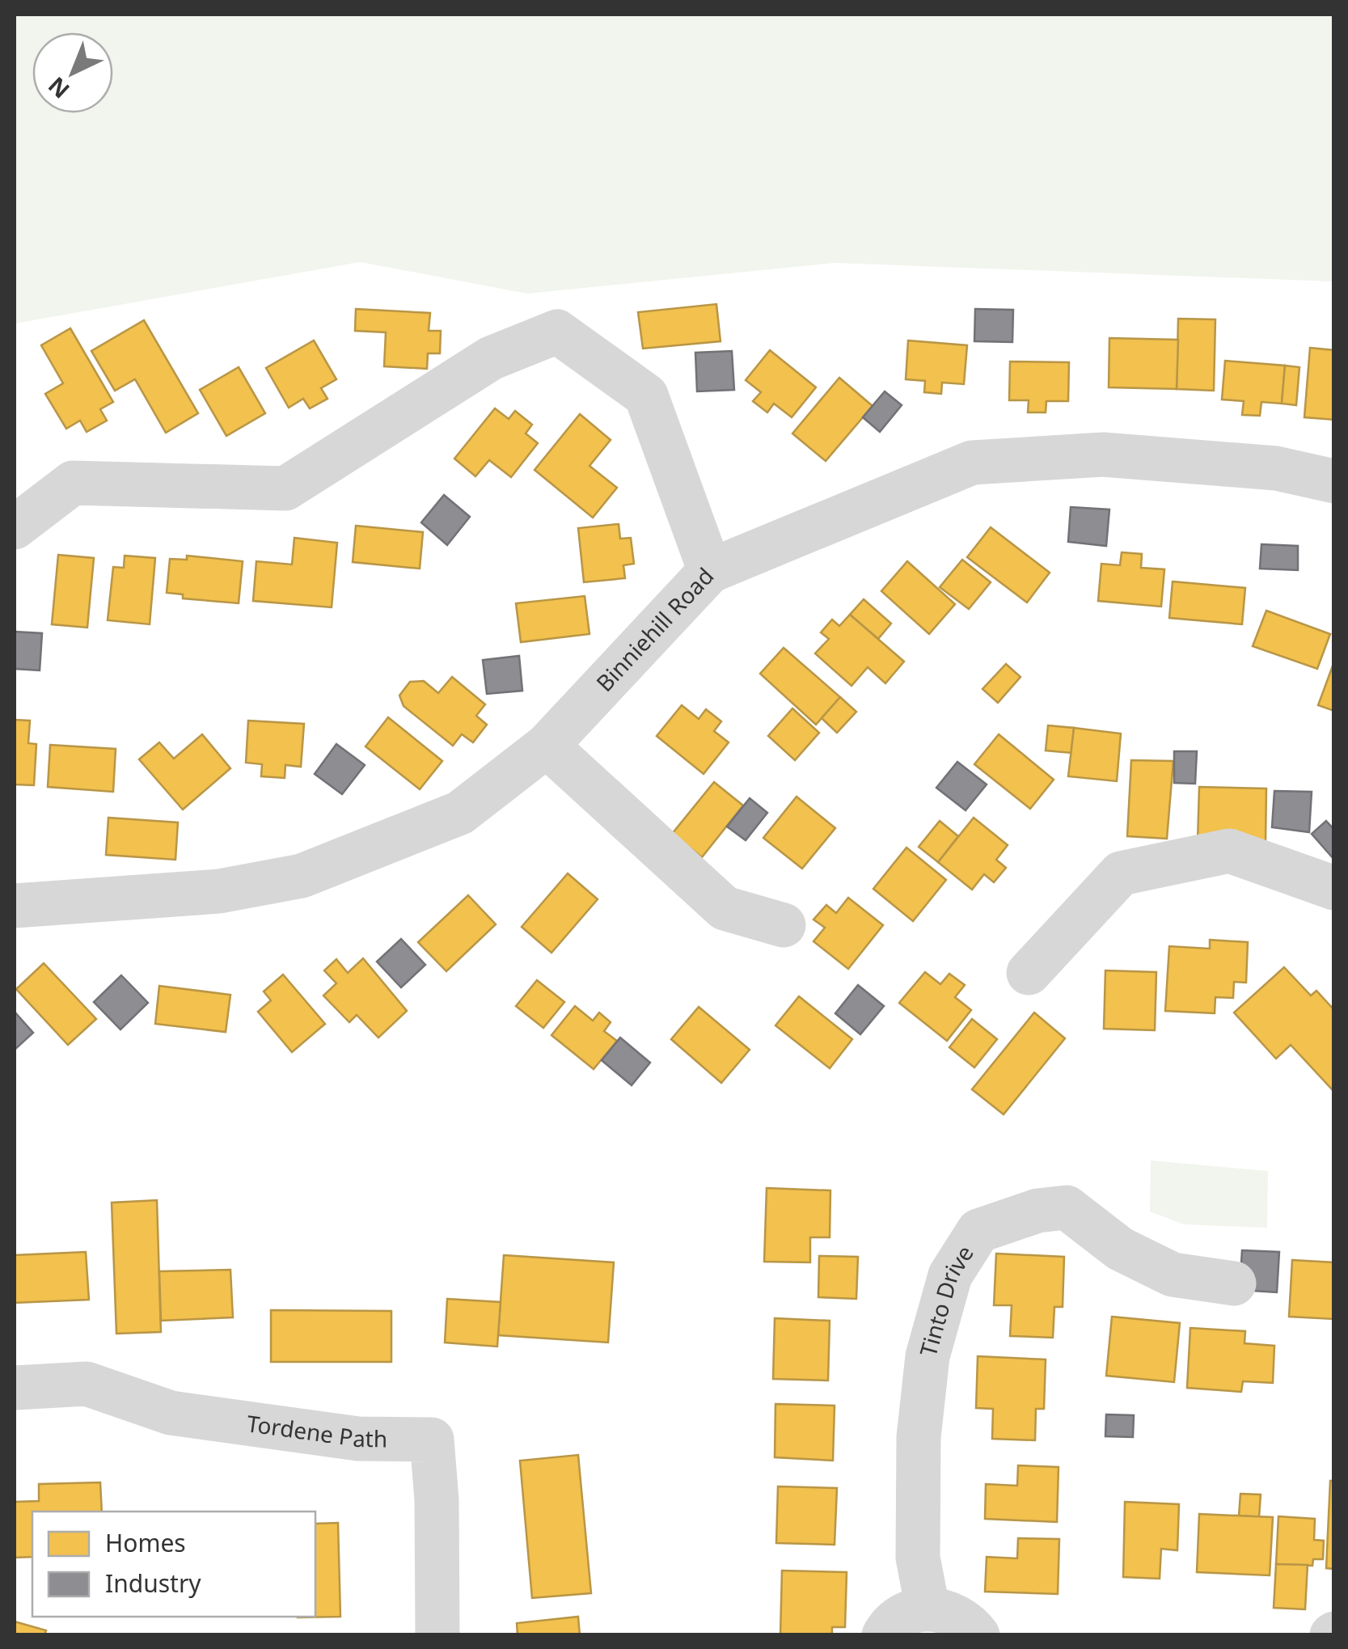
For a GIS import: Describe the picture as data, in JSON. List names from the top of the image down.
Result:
{
  "streets": {
    "street": ["Binniehill Road", "Tinto Drive", "Tordene Path"]
  },
  "legend": ["Homes", "Industry"],
  "north": "bottom left"
}
